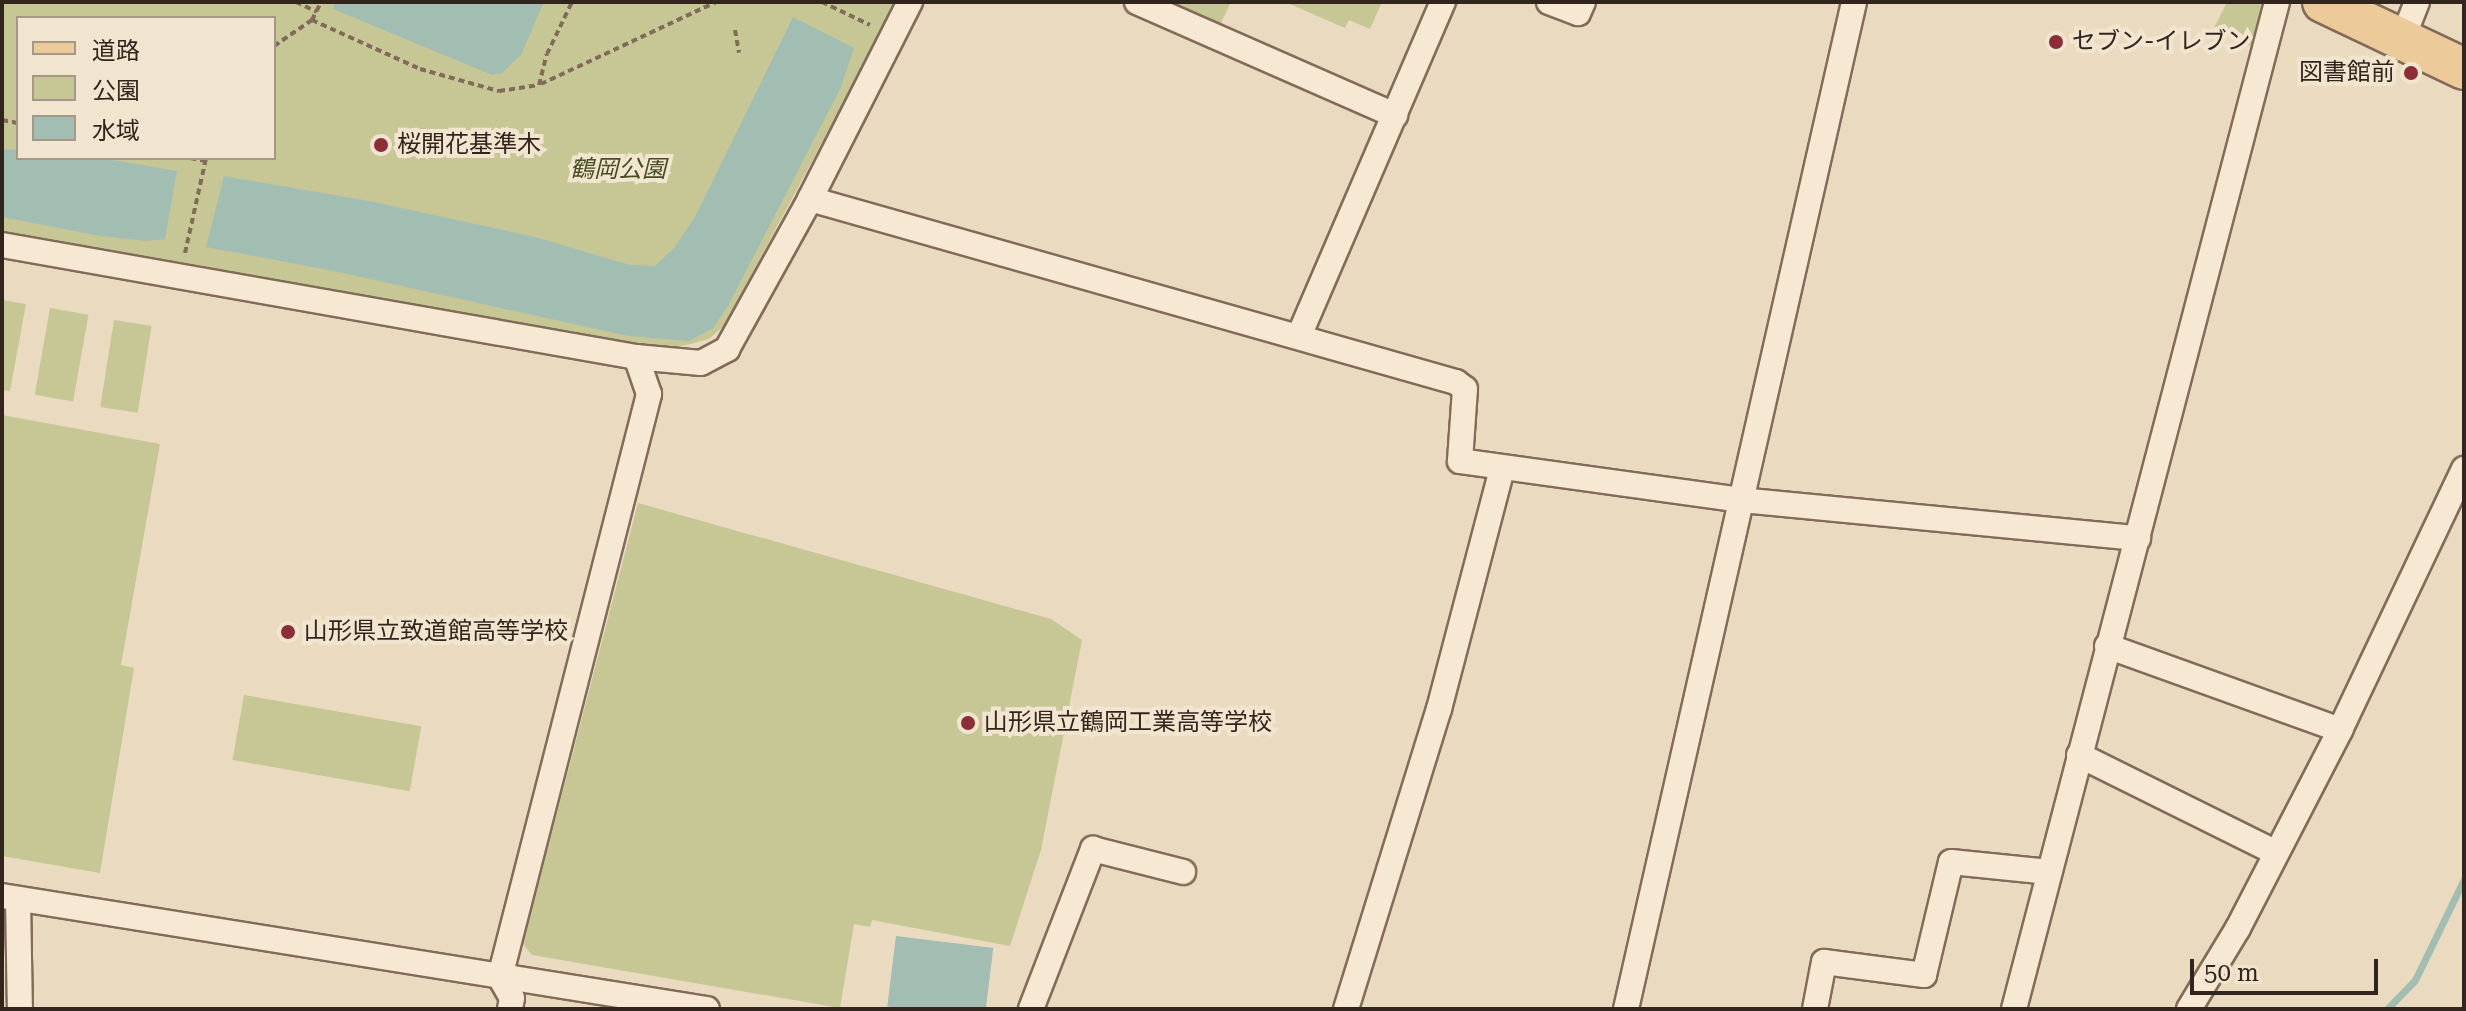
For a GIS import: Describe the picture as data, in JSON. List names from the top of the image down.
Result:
{
  "parks": ["鶴岡公園"],
  "places": [
    "セブン-イレブン",
    "図書館前",
    "桜開花基準木",
    "山形県立致道館高等学校",
    "山形県立鶴岡工業高等学校"
  ],
  "legend": ["道路", "公園", "水域"],
  "scale_bar": "50 m"
}
